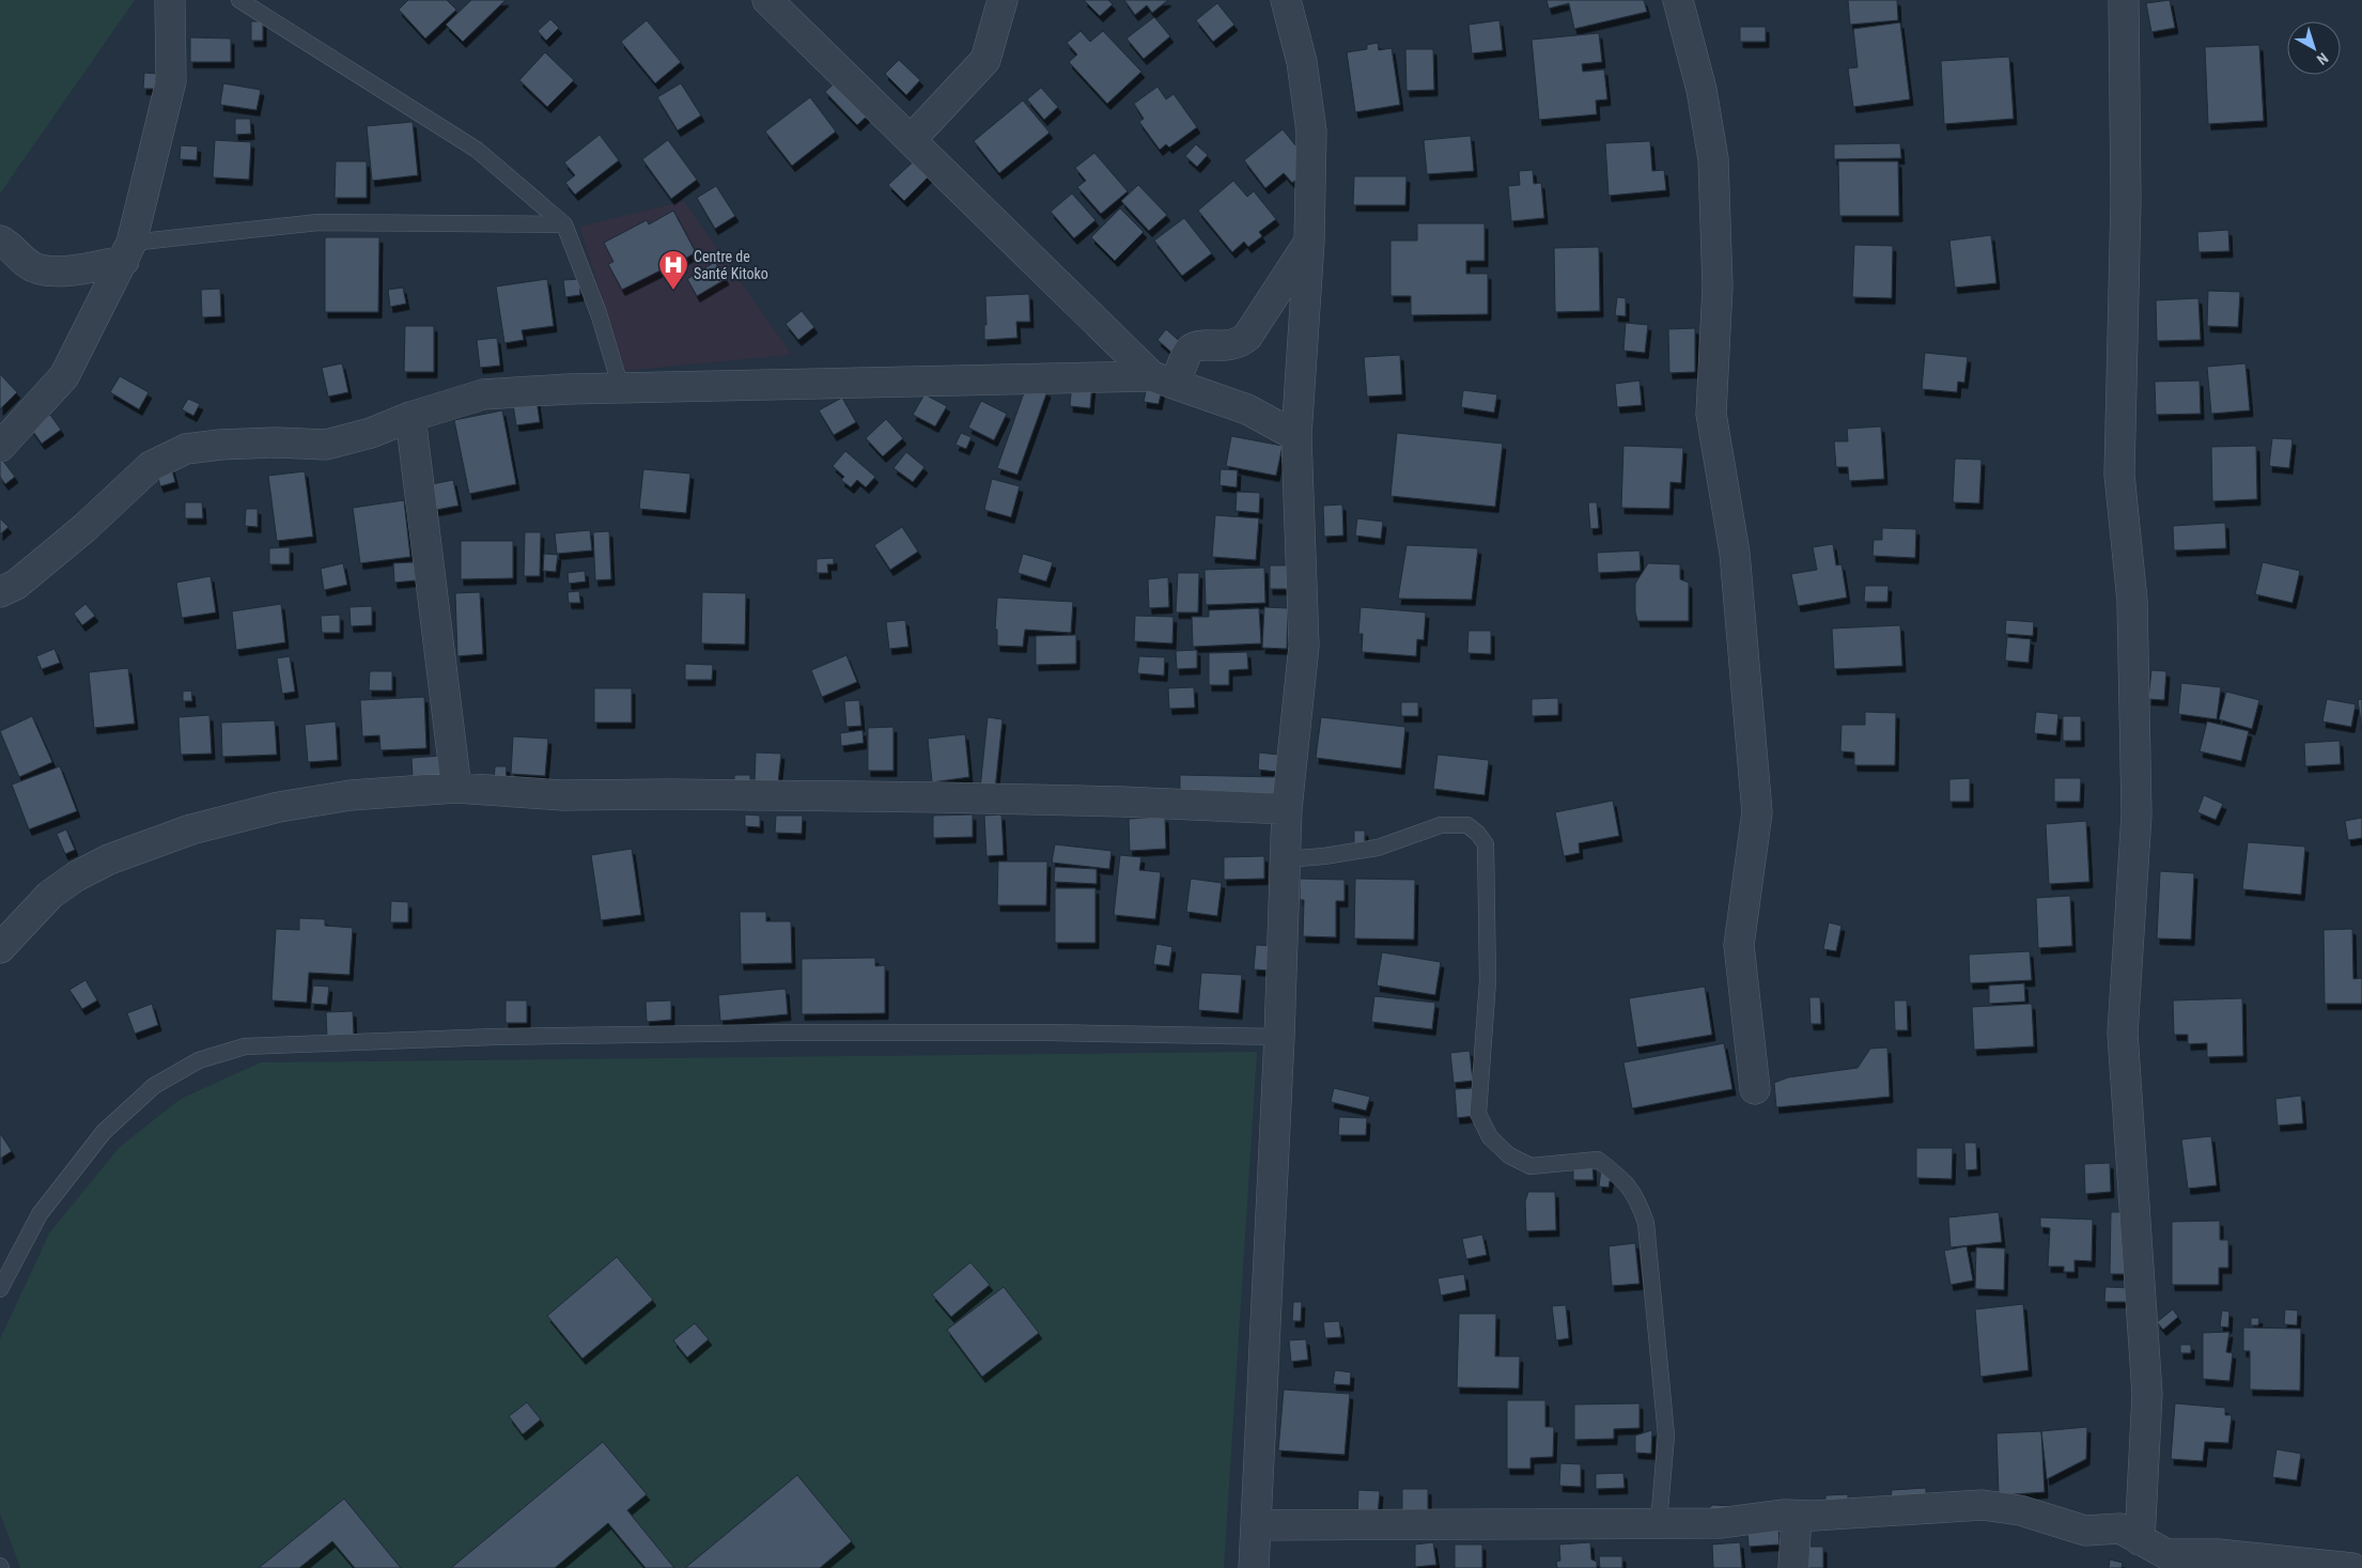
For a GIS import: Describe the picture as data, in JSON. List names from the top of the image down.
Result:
{
  "places": {
    "hospital": ["Centre de Santé Kitoko"]
  },
  "north": "bottom right"
}
